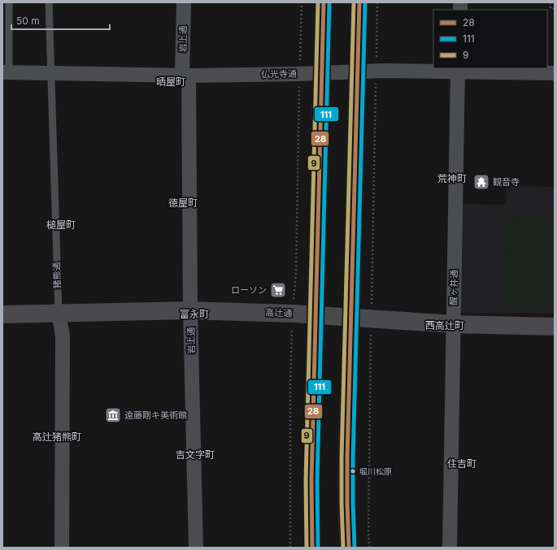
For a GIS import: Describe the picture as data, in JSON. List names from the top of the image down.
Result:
{
  "streets": {
    "street": [
      "岩上通",
      "仏光寺通",
      "猪熊通",
      "醒ヶ井通",
      "高辻通"
    ]
  },
  "crossings": [
    ["岩上通", "仏光寺通"],
    ["岩上通", "高辻通"],
    ["仏光寺通", "猪熊通"],
    ["仏光寺通", "醒ヶ井通"],
    ["猪熊通", "高辻通"],
    ["醒ヶ井通", "高辻通"]
  ],
  "districts": [
    "晒屋町",
    "荒神町",
    "徳屋町",
    "槌屋町",
    "富永町",
    "西高辻町",
    "高辻猪熊町",
    "吉文字町",
    "住吉町"
  ],
  "places": {
    "temple": ["観音寺"],
    "supermarket": ["ローソン"],
    "museum": ["遠藤剛キ美術館"],
    "other": ["堀川松原"]
  },
  "lines": ["transit line 28", "transit line 111", "transit line 9"],
  "legend": ["28", "111", "9"],
  "scale_bar": "50 m"
}
